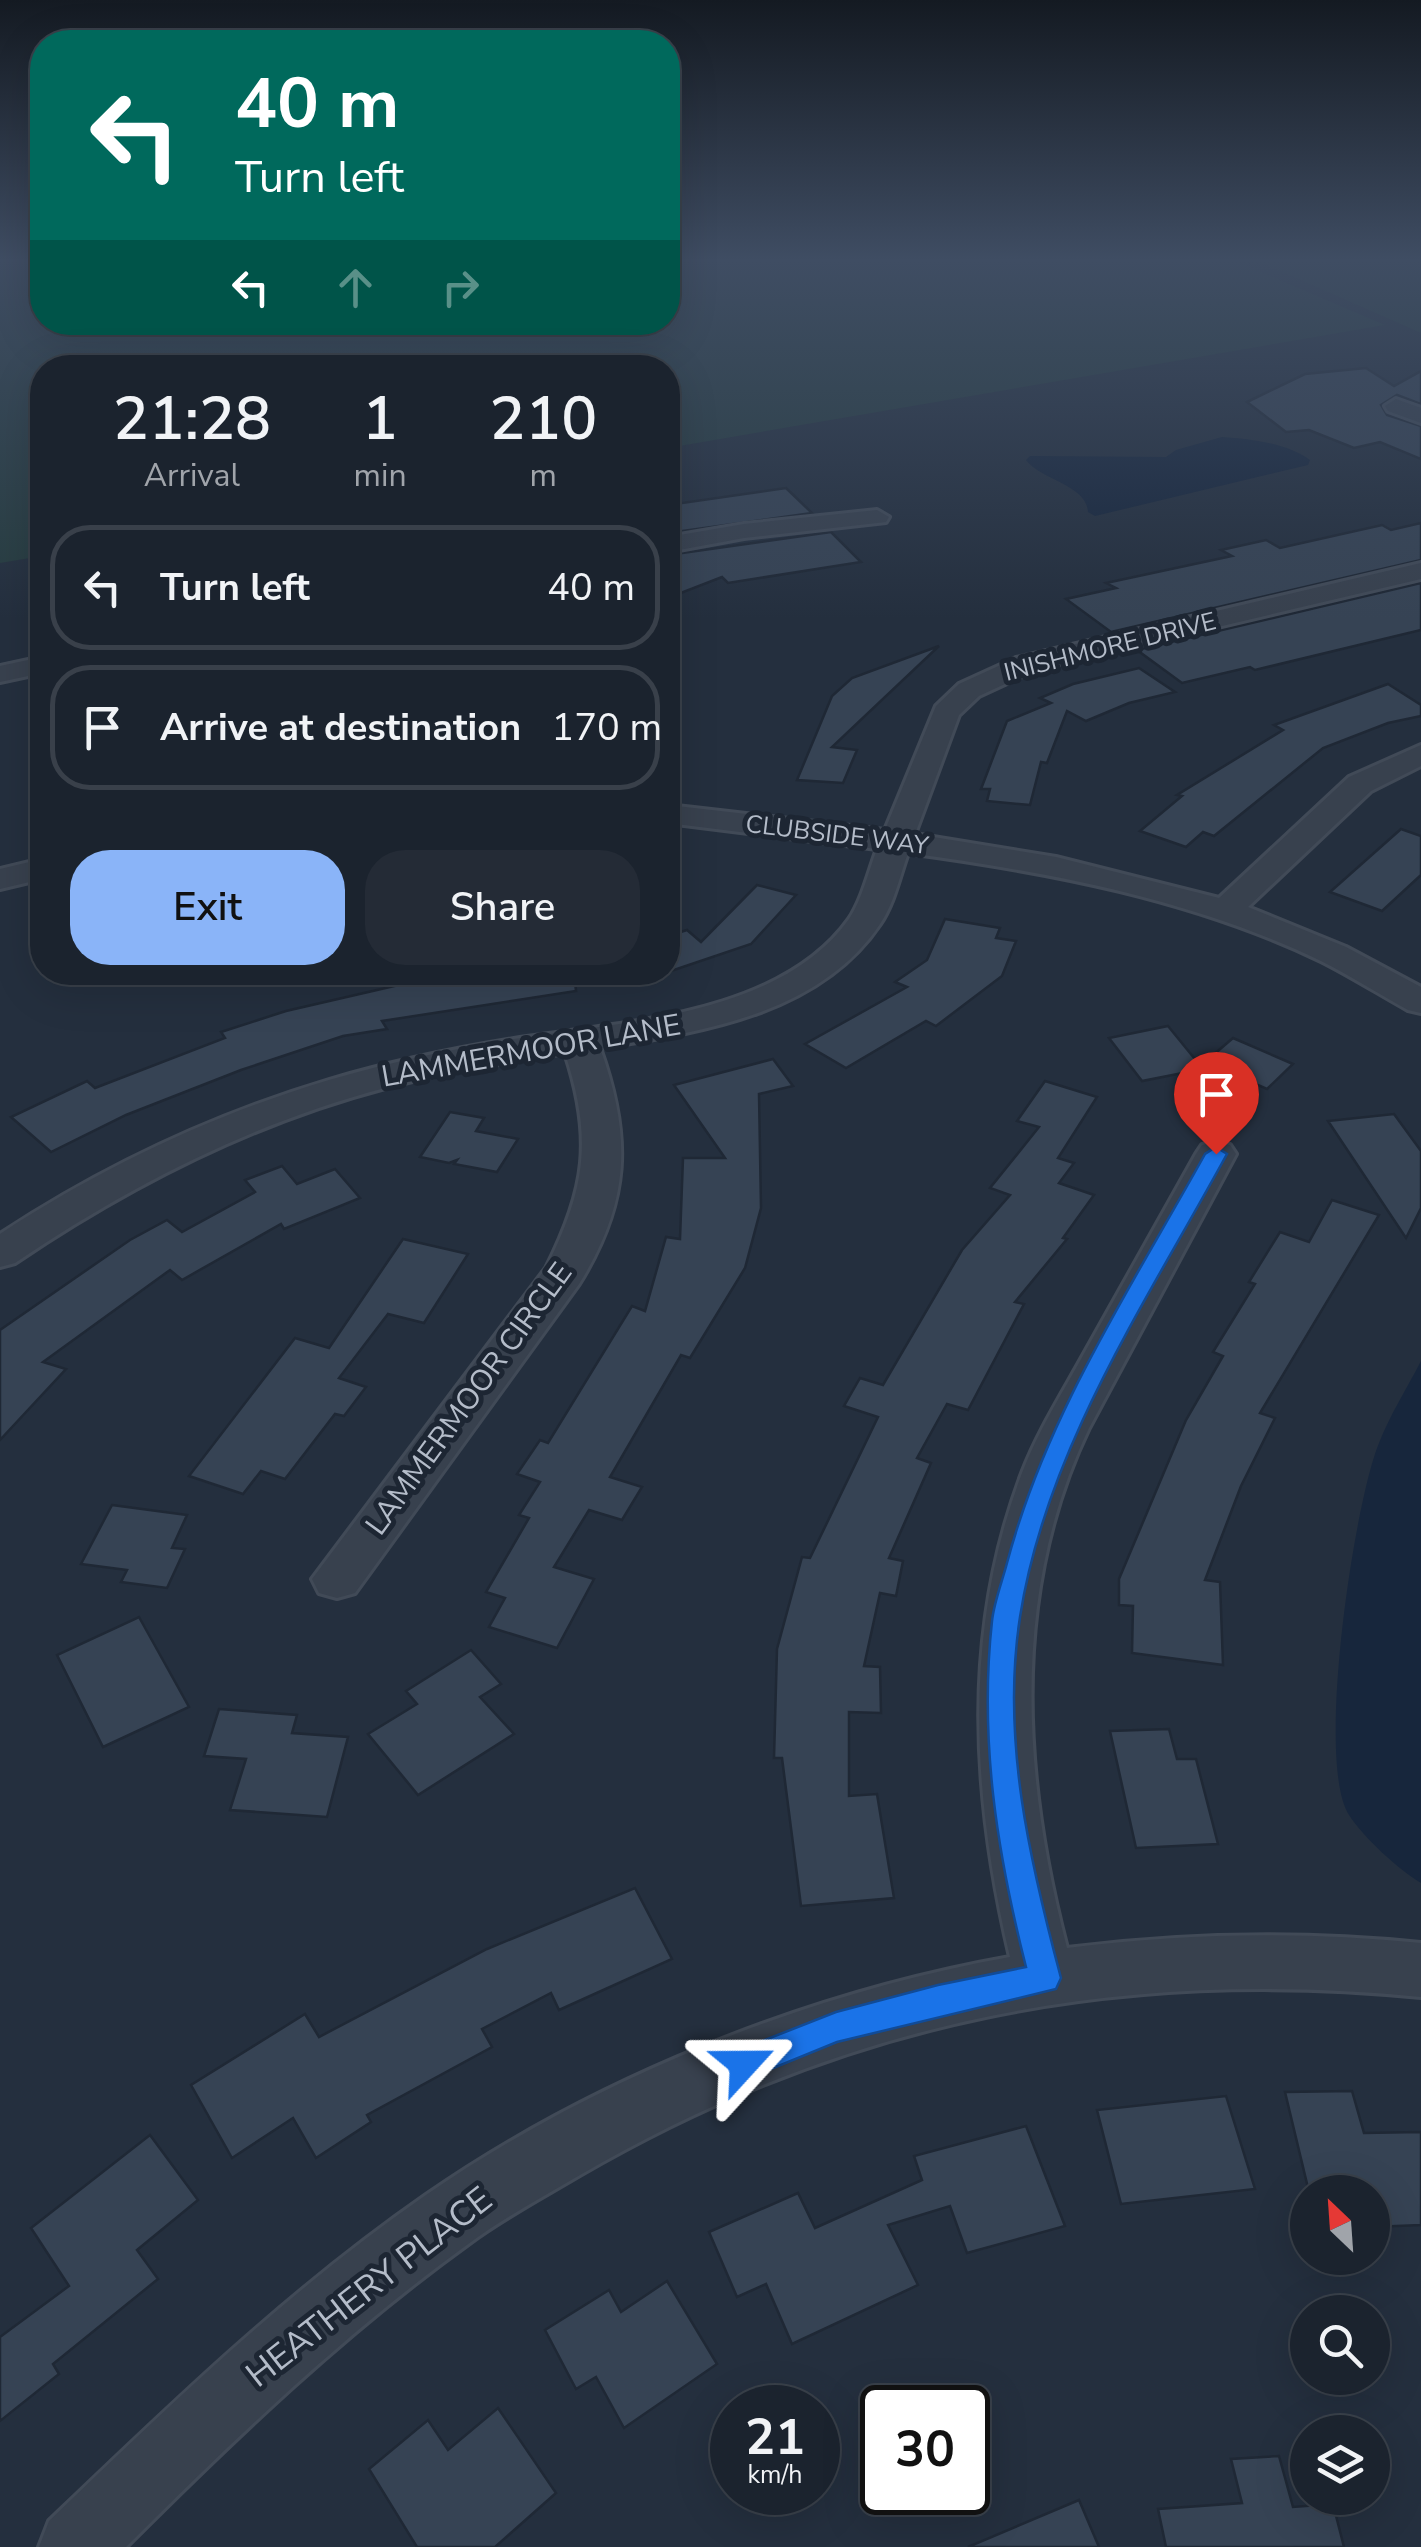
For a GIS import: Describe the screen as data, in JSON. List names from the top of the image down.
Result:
{
  "streets": {
    "street": [
      "INISHMORE DRIVE",
      "CLUBSIDE WAY",
      "LAMMERMOOR LANE",
      "LAMMERMOOR CIRCLE",
      "HEATHERY PLACE"
    ]
  },
  "crossings": [
    ["INISHMORE DRIVE", "CLUBSIDE WAY"],
    ["INISHMORE DRIVE", "LAMMERMOOR LANE"],
    ["CLUBSIDE WAY", "LAMMERMOOR LANE"],
    ["LAMMERMOOR LANE", "LAMMERMOOR CIRCLE"]
  ],
  "north": "top left",
  "page": {
    "turn": ["40 m", "Turn left"],
    "eta": [
      "21:28",
      "Arrival",
      "1",
      "min",
      "210",
      "m"
    ],
    "list": [
      {
        "name": "Turn left",
        "value": "40 m"
      },
      {
        "name": "Arrive at destination",
        "value": "170 m"
      }
    ],
    "buttons": ["Exit", "Share"],
    "speed": "21 km/h",
    "limit": "30"
  }
}
